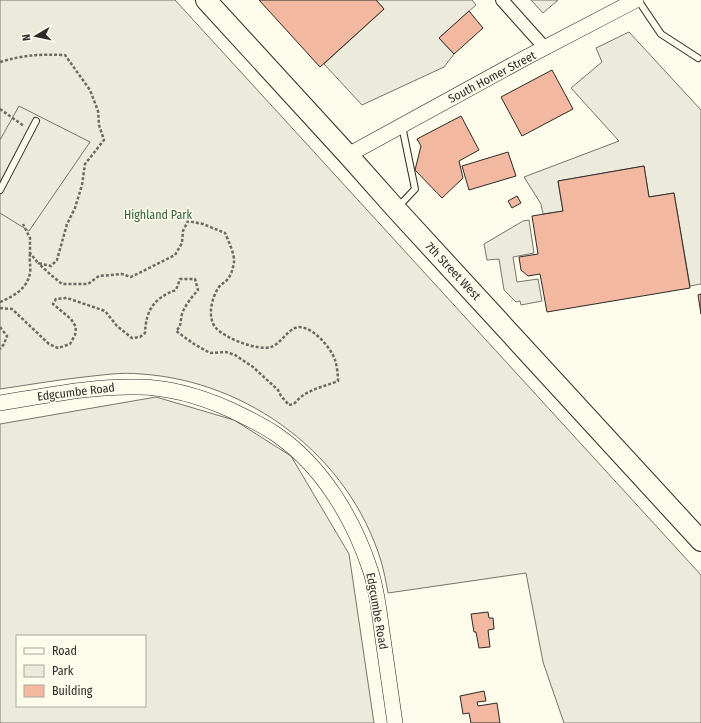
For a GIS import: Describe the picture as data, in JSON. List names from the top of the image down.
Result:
{
  "streets": {
    "main road": ["7th Street West"],
    "street": ["South Homer Street", "Edgcumbe Road"]
  },
  "crossings": [
    ["South Homer Street", "7th Street West"]
  ],
  "parks": ["Highland Park"],
  "legend": ["Road", "Park", "Building"],
  "north": "left"
}
